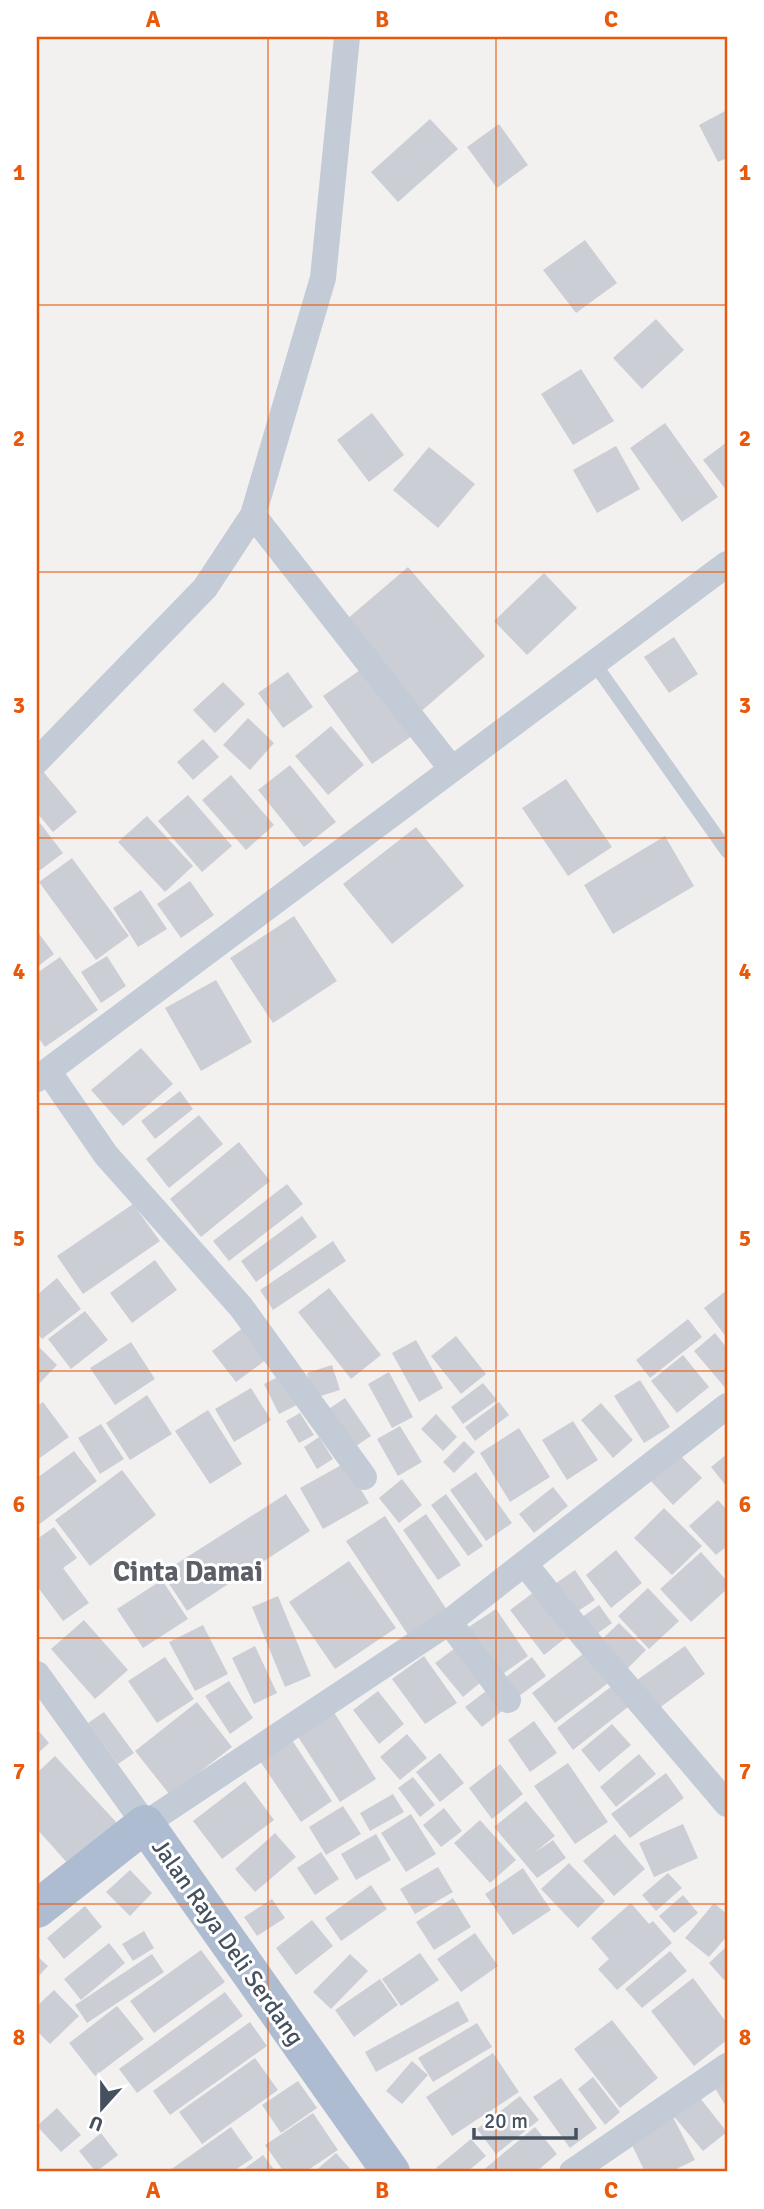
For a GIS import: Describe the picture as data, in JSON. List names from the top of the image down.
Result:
{
  "streets": {
    "main road": ["Jalan Raya Deli Serdang"]
  },
  "districts": ["Cinta Damai"],
  "scale_bar": "20 m",
  "north": "bottom",
  "grid": {
    "columns": ["A", "B", "C"],
    "rows": [
      "1",
      "2",
      "3",
      "4",
      "5",
      "6",
      "7",
      "8"
    ]
  }
}
